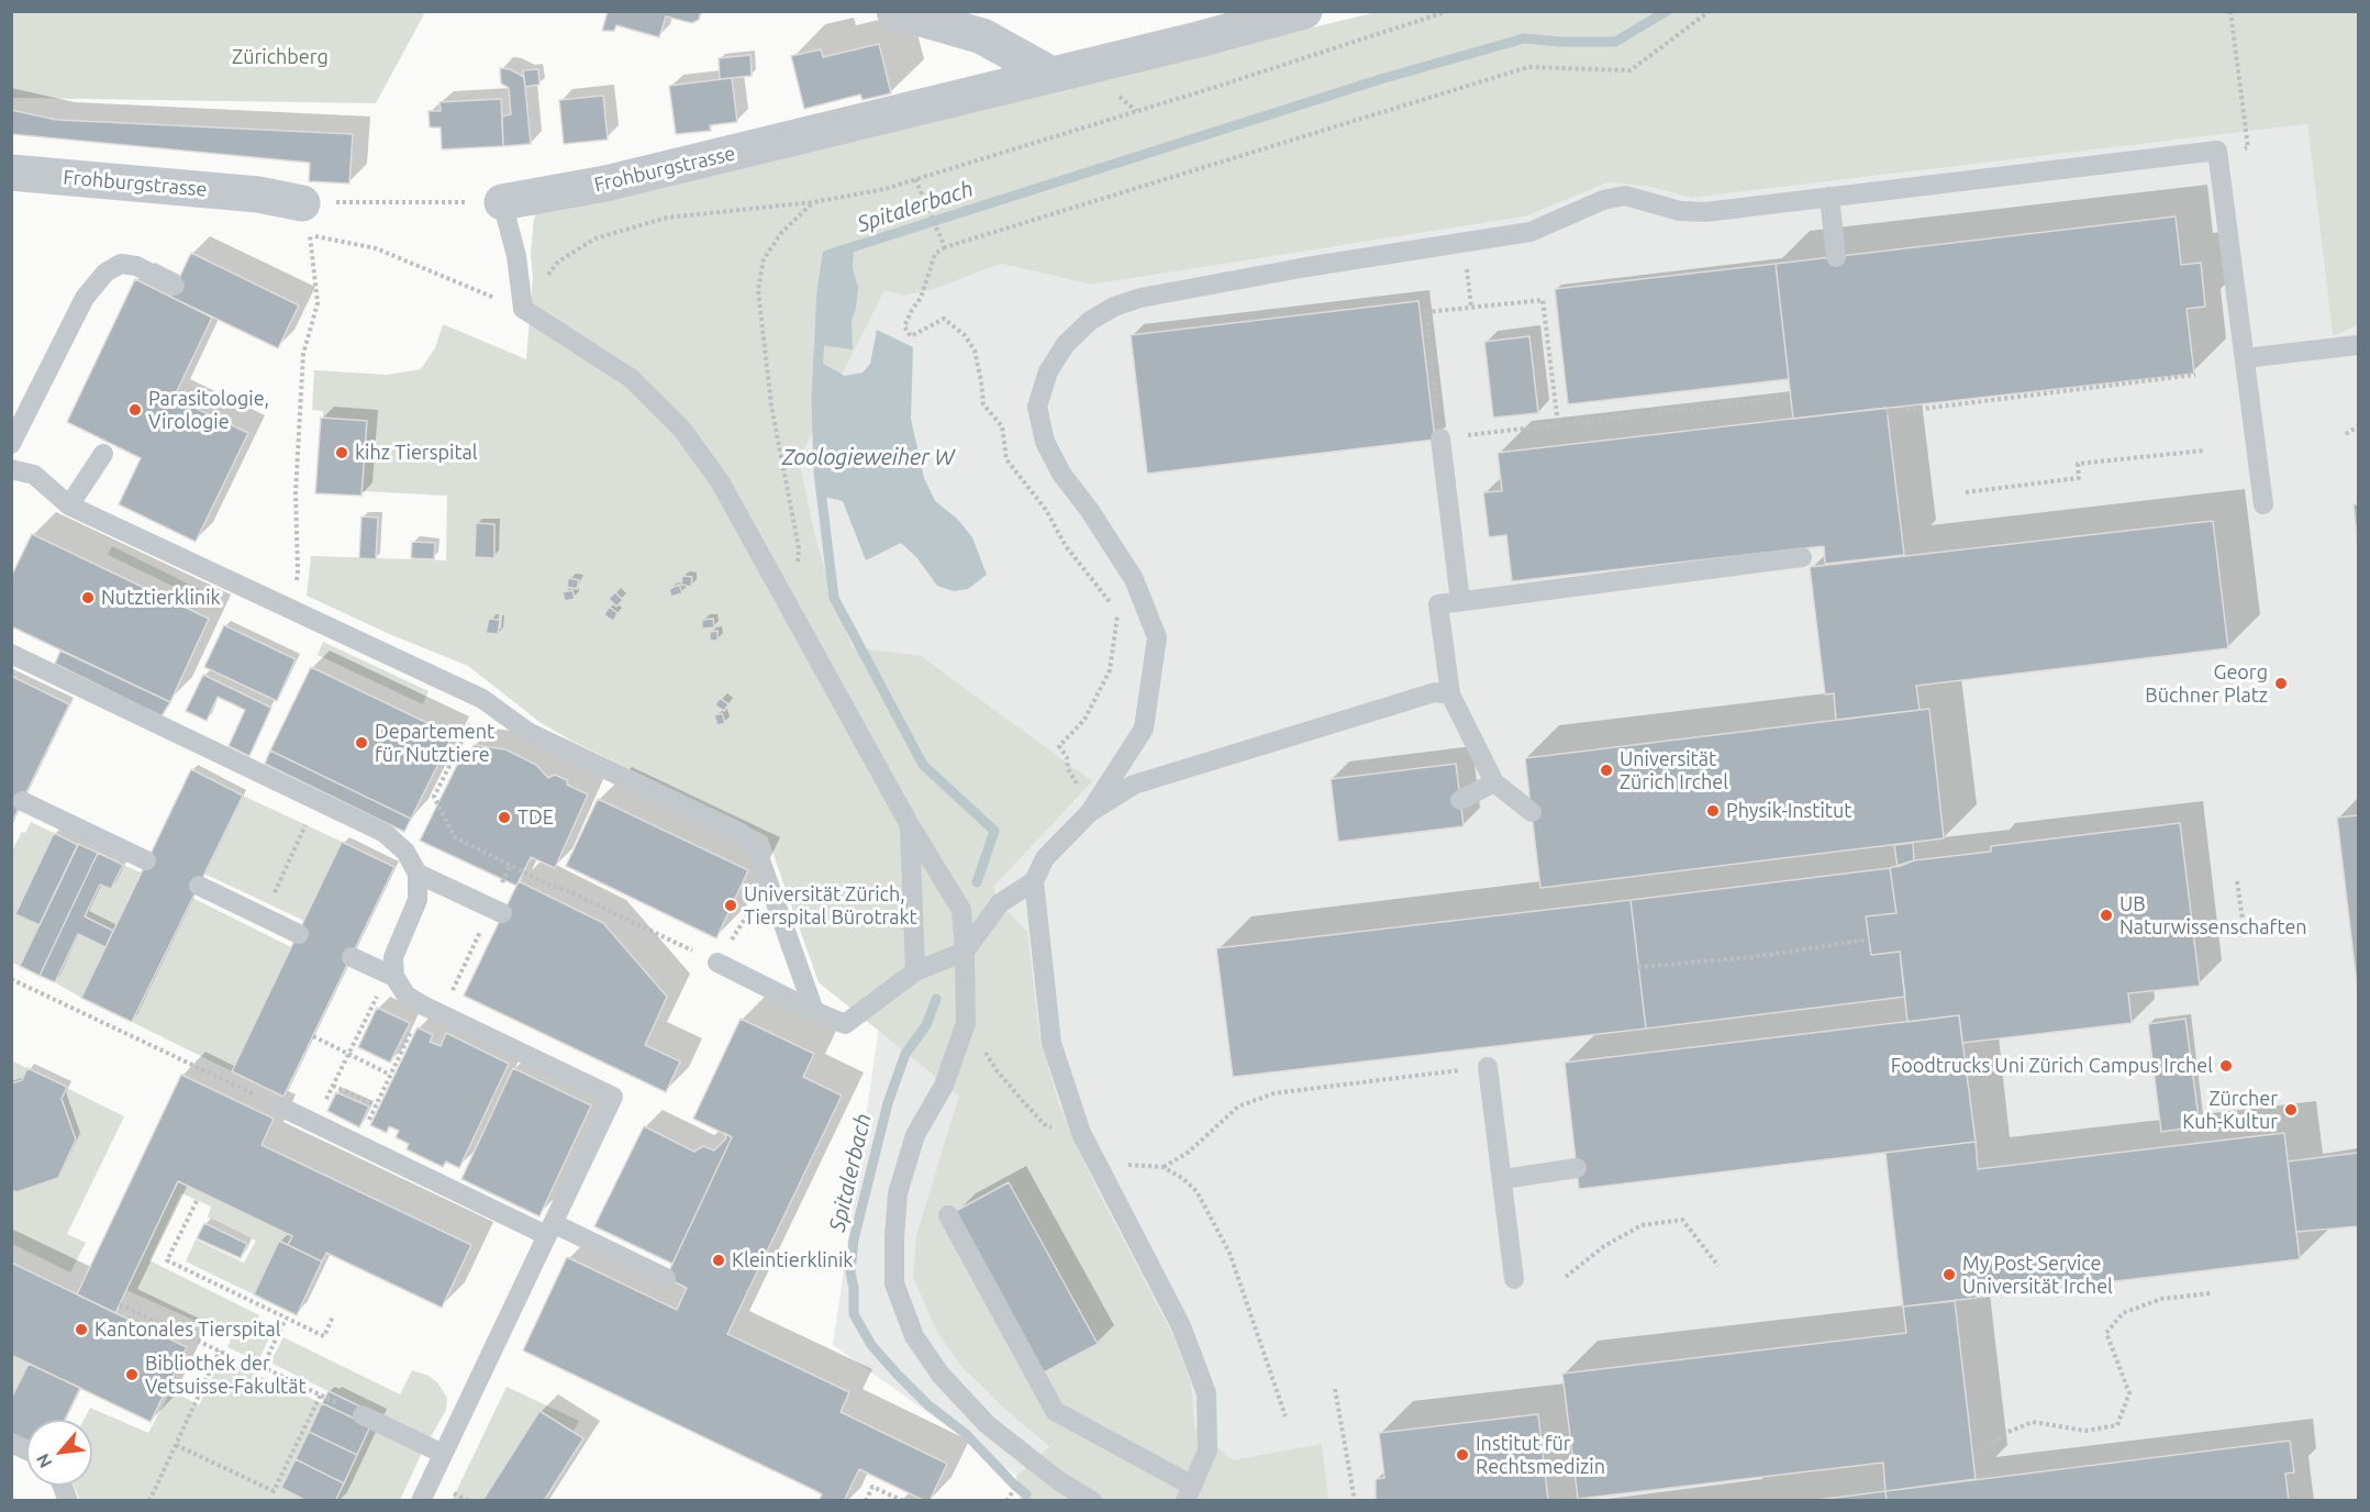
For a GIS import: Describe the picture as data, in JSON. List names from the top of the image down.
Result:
{
  "streets": {
    "street": ["Frohburgstrasse"]
  },
  "water": ["Spitalerbach", "Zoologieweiher W"],
  "parks": ["Zürichberg"],
  "places": [
    "Parasitologie, Virologie",
    "kihz Tierspital",
    "Nutztierklinik",
    "Georg Büchner Platz",
    "Departement für Nutztiere",
    "Universität Zürich Irchel",
    "Physik-Institut",
    "TDE",
    "Universität Zürich, Tierspital Bürotrakt",
    "UB Naturwissenschaften",
    "Foodtrucks Uni Zürich Campus Irchel",
    "Zürcher Kuh-Kultur",
    "Kleintierklinik",
    "My Post Service Universität Irchel",
    "Kantonales Tierspital",
    "Bibliothek der Vetsuisse-Fakultät",
    "Institut für Rechtsmedizin"
  ],
  "north": "bottom left"
}
